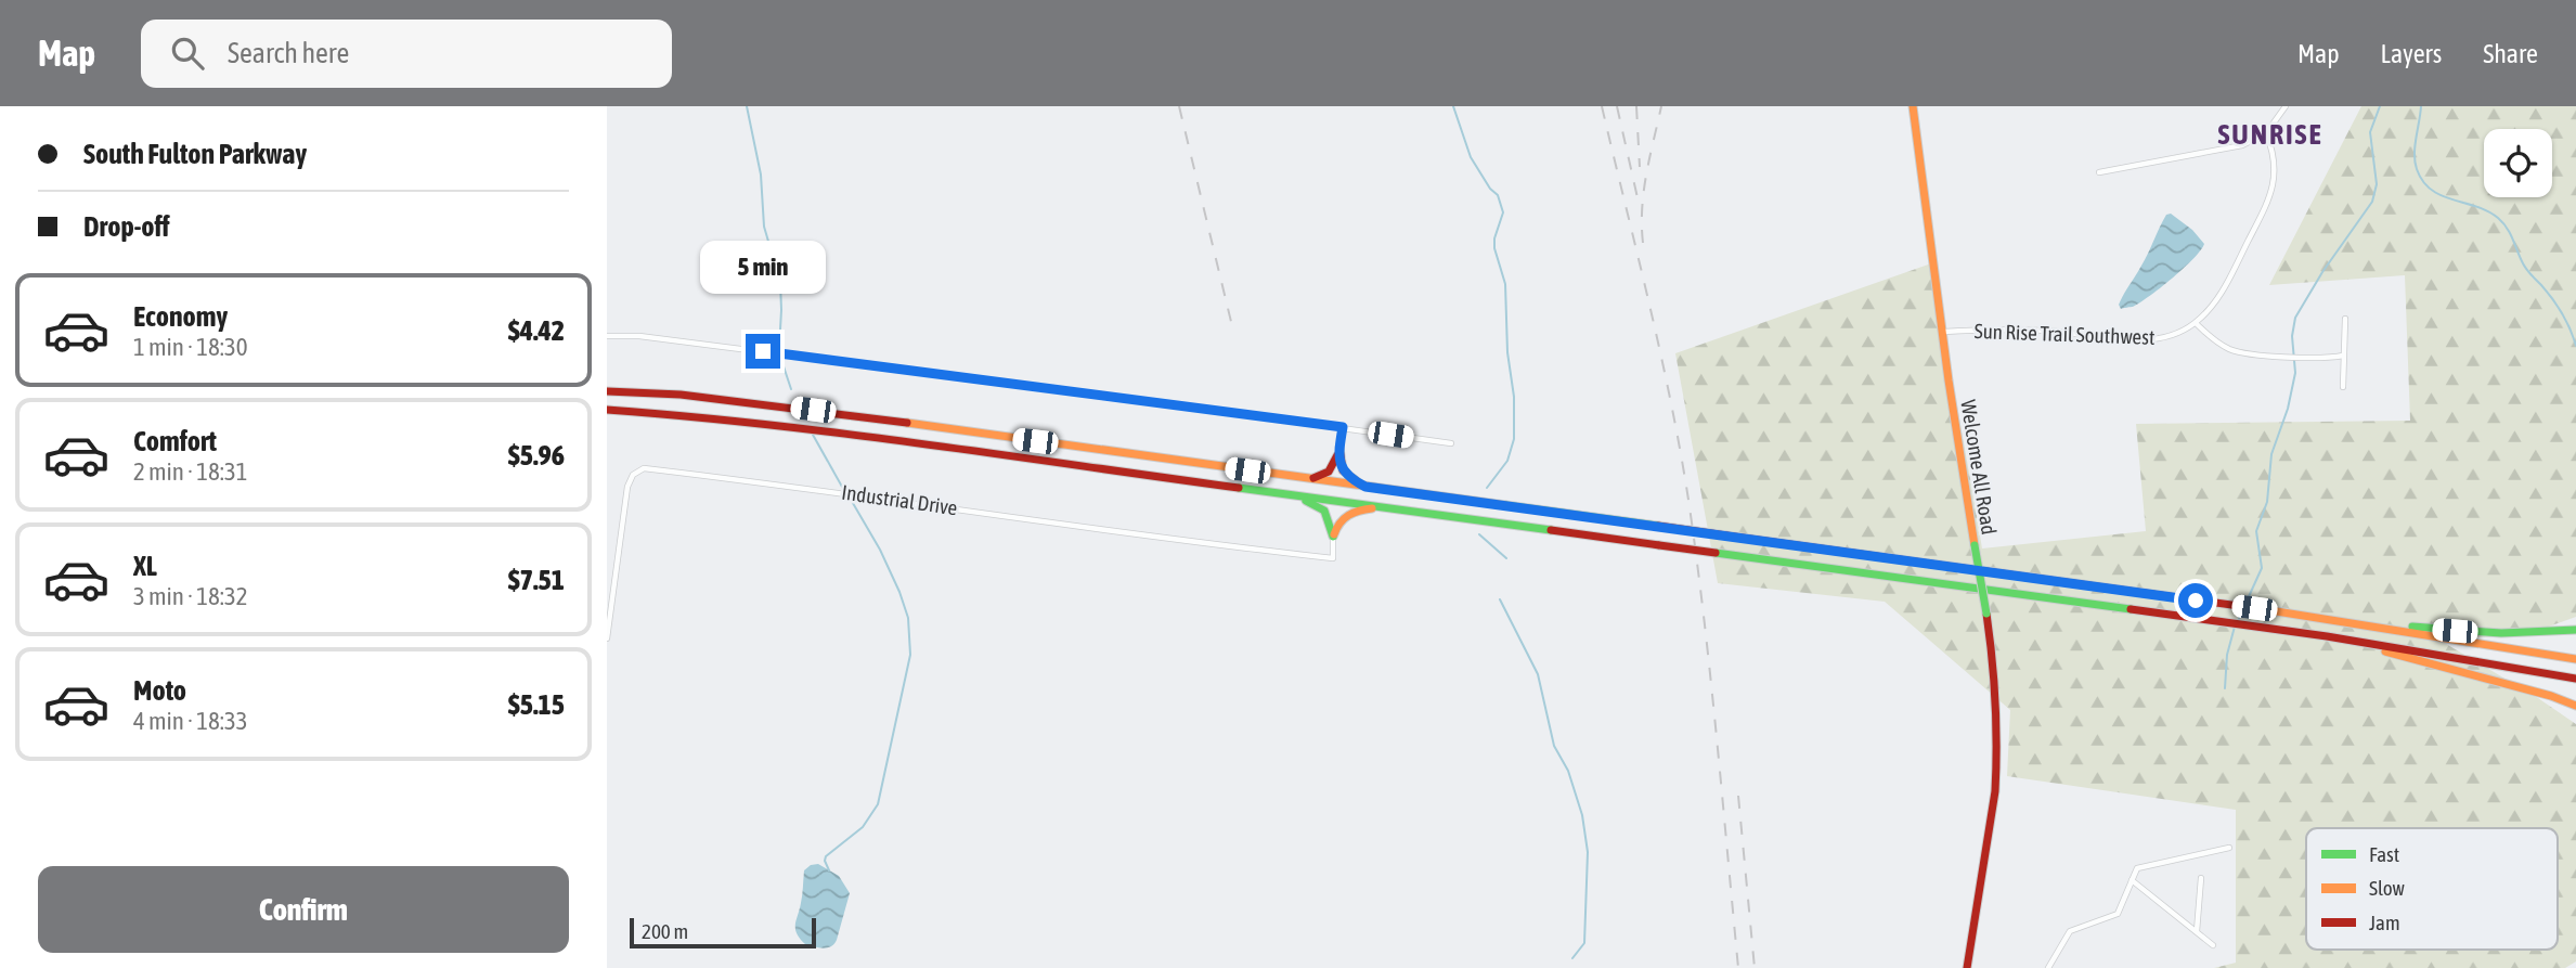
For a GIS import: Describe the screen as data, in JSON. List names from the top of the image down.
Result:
{
  "streets": {
    "main road": ["Welcome All Road"],
    "street": ["Sun Rise Trail Southwest", "Industrial Drive"]
  },
  "crossings": [
    ["Sun Rise Trail Southwest", "Welcome All Road"]
  ],
  "districts": ["SUNRISE"],
  "legend": ["Fast", "Slow", "Jam"],
  "scale_bar": "200 m",
  "page": {
    "header": "Map",
    "search": "Search here",
    "nav": ["Map", "Layers", "Share"],
    "banner": ["South Fulton Parkway", "Drop-off"],
    "bubble": "5 min",
    "list": [
      {
        "name": "Economy",
        "note": "1 min · 18:30",
        "value": "$4.42"
      },
      {
        "name": "Comfort",
        "note": "2 min · 18:31",
        "value": "$5.96"
      },
      {
        "name": "XL",
        "note": "3 min · 18:32",
        "value": "$7.51"
      },
      {
        "name": "Moto",
        "note": "4 min · 18:33",
        "value": "$5.15"
      }
    ],
    "buttons": "Confirm",
    "scale": "200 m"
  }
}
